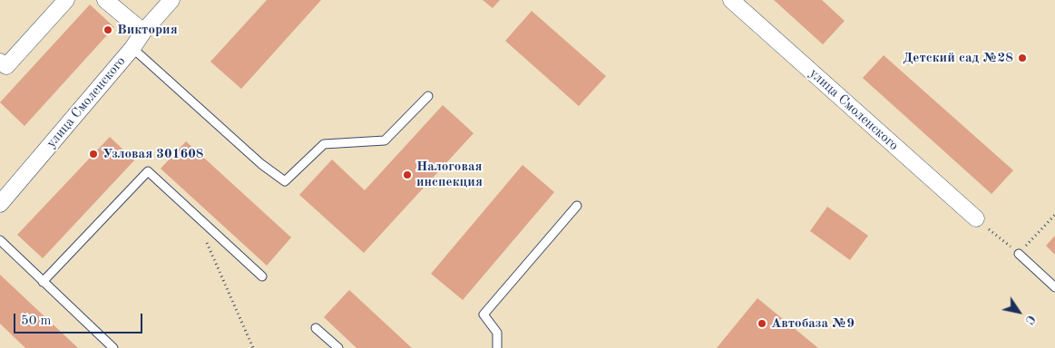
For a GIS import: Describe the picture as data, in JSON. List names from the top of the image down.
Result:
{
  "streets": {
    "street": ["улица Смоленского"]
  },
  "places": [
    "Виктория",
    "Детский сад №28",
    "Узловая 301608",
    "Налоговая инспекция",
    "Автобаза №9"
  ],
  "scale_bar": "50 m",
  "north": "bottom right"
}
